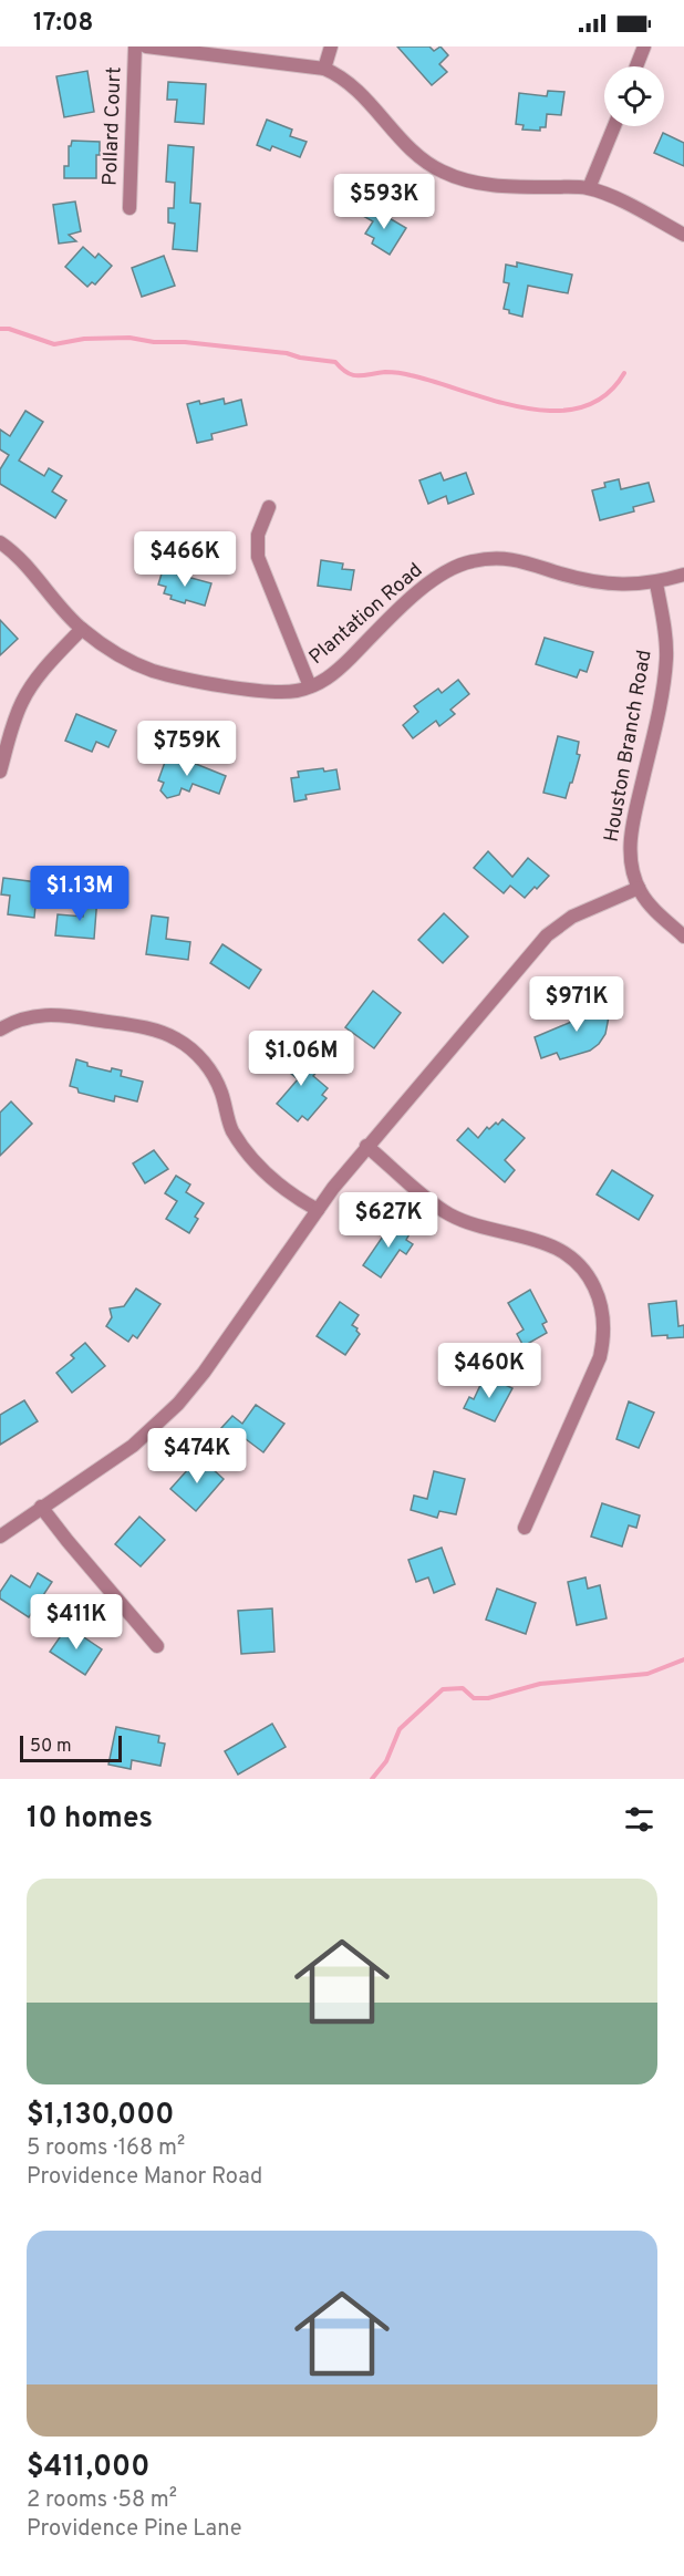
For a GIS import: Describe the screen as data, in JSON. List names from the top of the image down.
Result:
{
  "streets": {
    "street": ["Pollard Court", "Plantation Road", "Houston Branch Road"]
  },
  "crossings": [
    ["Plantation Road", "Houston Branch Road"]
  ],
  "scale_bar": "50 m",
  "page": {
    "status": "17:08",
    "price": [
      "$593K",
      "$466K",
      "$759K",
      "$1.13M",
      "$971K",
      "$1.06M",
      "$627K",
      "$460K",
      "$474K",
      "$411K"
    ],
    "scale": "50 m",
    "heading": "10 homes",
    "list": [
      {
        "name": "$1,130,000",
        "note": "5 rooms · 168 m² · Providence Manor Road"
      },
      {
        "name": "$411,000",
        "note": "2 rooms · 58 m² · Providence Pine Lane"
      }
    ]
  }
}
